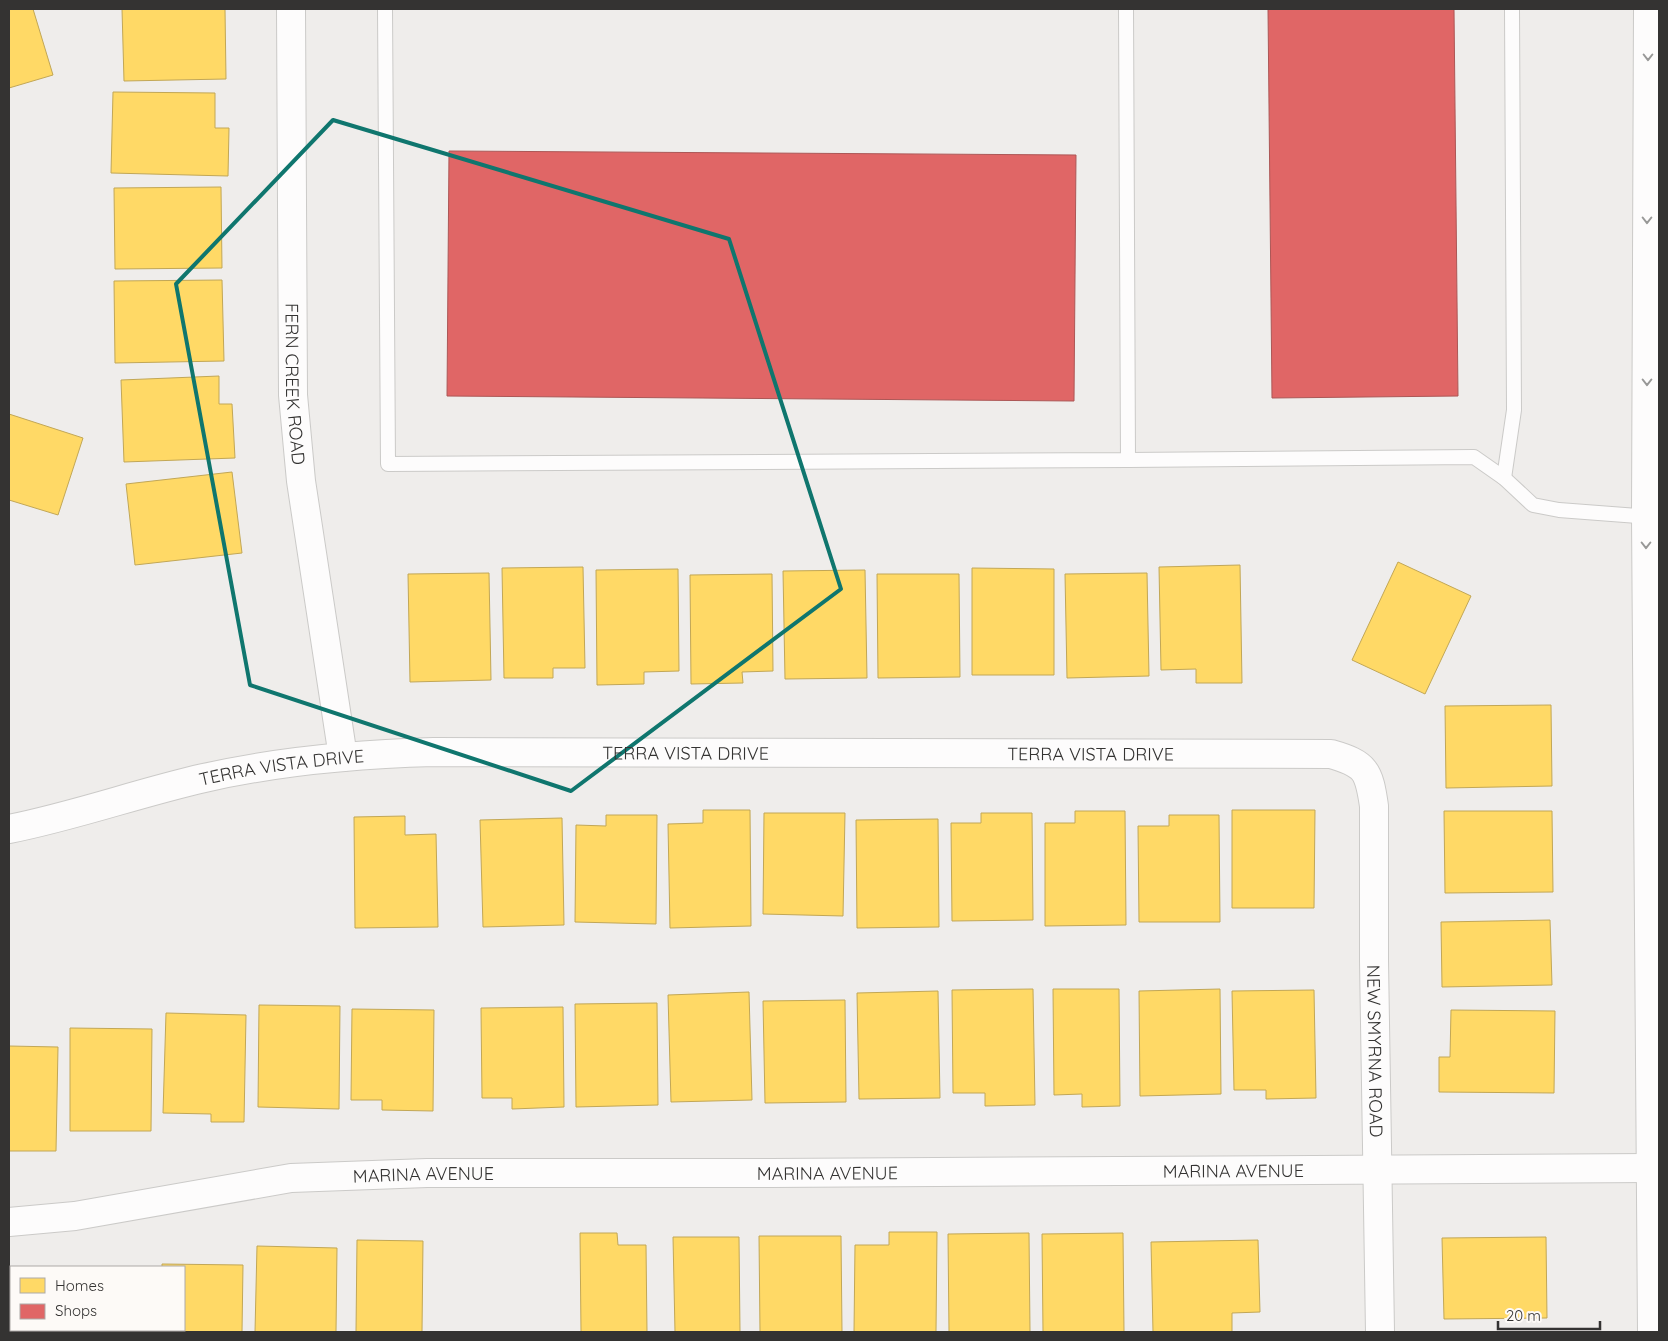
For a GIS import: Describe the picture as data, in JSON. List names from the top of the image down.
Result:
{
  "streets": {
    "street": [
      "FERN CREEK ROAD",
      "TERRA VISTA DRIVE",
      "NEW SMYRNA ROAD",
      "MARINA AVENUE"
    ]
  },
  "crossings": [
    ["FERN CREEK ROAD", "TERRA VISTA DRIVE"],
    ["TERRA VISTA DRIVE", "NEW SMYRNA ROAD"],
    ["NEW SMYRNA ROAD", "MARINA AVENUE"]
  ],
  "legend": ["Homes", "Shops"],
  "scale_bar": "20 m"
}
